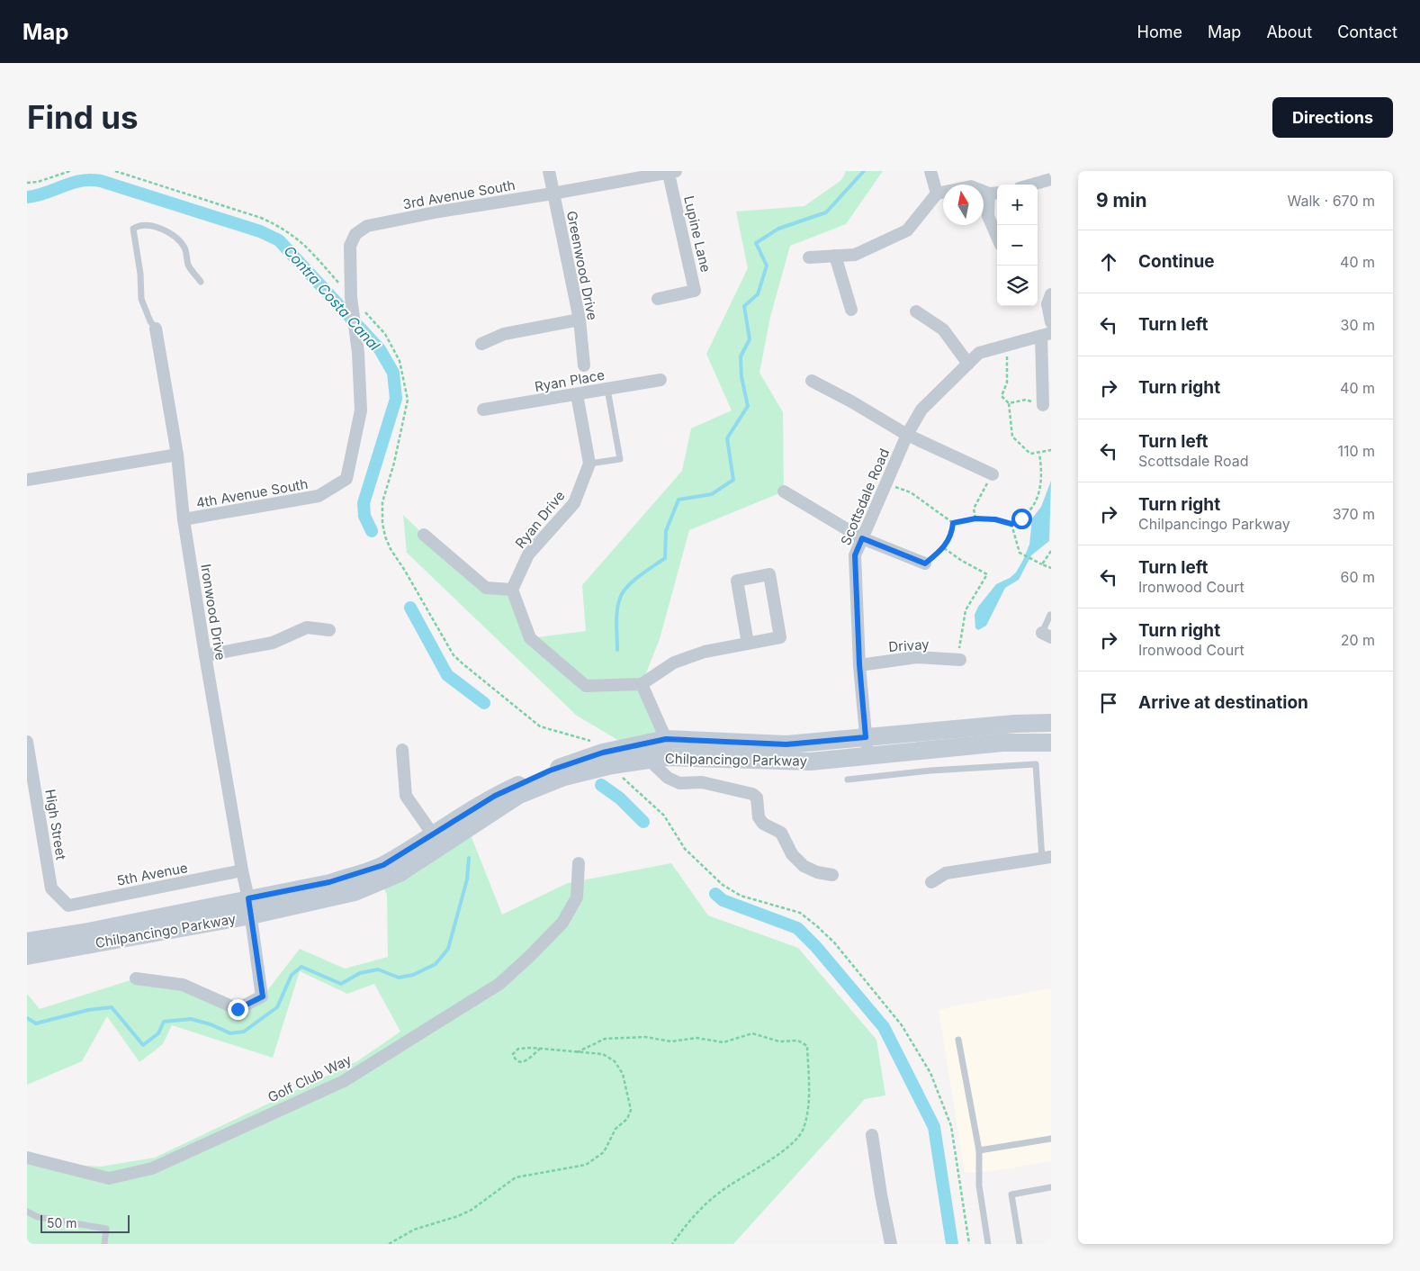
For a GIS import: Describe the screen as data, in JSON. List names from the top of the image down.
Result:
{
  "streets": {
    "street": [
      "3rd Avenue South",
      "Lupine Lane",
      "Greenwood Drive",
      "Ryan Place",
      "4th Avenue South",
      "Scottsdale Road",
      "Ryan Drive",
      "Ironwood Drive",
      "Drivay",
      "Chilpancingo Parkway",
      "High Street",
      "5th Avenue",
      "Golf Club Way"
    ]
  },
  "crossings": [
    ["3rd Avenue South", "Lupine Lane"],
    ["3rd Avenue South", "Greenwood Drive"],
    ["3rd Avenue South", "4th Avenue South"],
    ["4th Avenue South", "Ironwood Drive"],
    ["Scottsdale Road", "Drivay"],
    ["Scottsdale Road", "Chilpancingo Parkway"],
    ["Ironwood Drive", "Chilpancingo Parkway"],
    ["Ironwood Drive", "5th Avenue"],
    ["High Street", "5th Avenue"]
  ],
  "water": ["Contra Costa Canal"],
  "scale_bar": "50 m",
  "north": "top",
  "page": {
    "header": "Map",
    "nav": [
      "Home",
      "Map",
      "About",
      "Contact"
    ],
    "buttons": "Directions",
    "title": "Find us",
    "heading": ["9 min", "Walk · 670 m"],
    "map_buttons": ["+", "−"],
    "list": [
      ["Continue", "40 m"],
      ["Turn left", "30 m"],
      ["Turn right", "40 m"],
      ["Turn left", "Scottsdale Road", "110 m"],
      ["Turn right", "Chilpancingo Parkway", "370 m"],
      ["Turn left", "Ironwood Court", "60 m"],
      ["Turn right", "Ironwood Court", "20 m"],
      "Arrive at destination"
    ],
    "scale": "50 m"
  }
}
